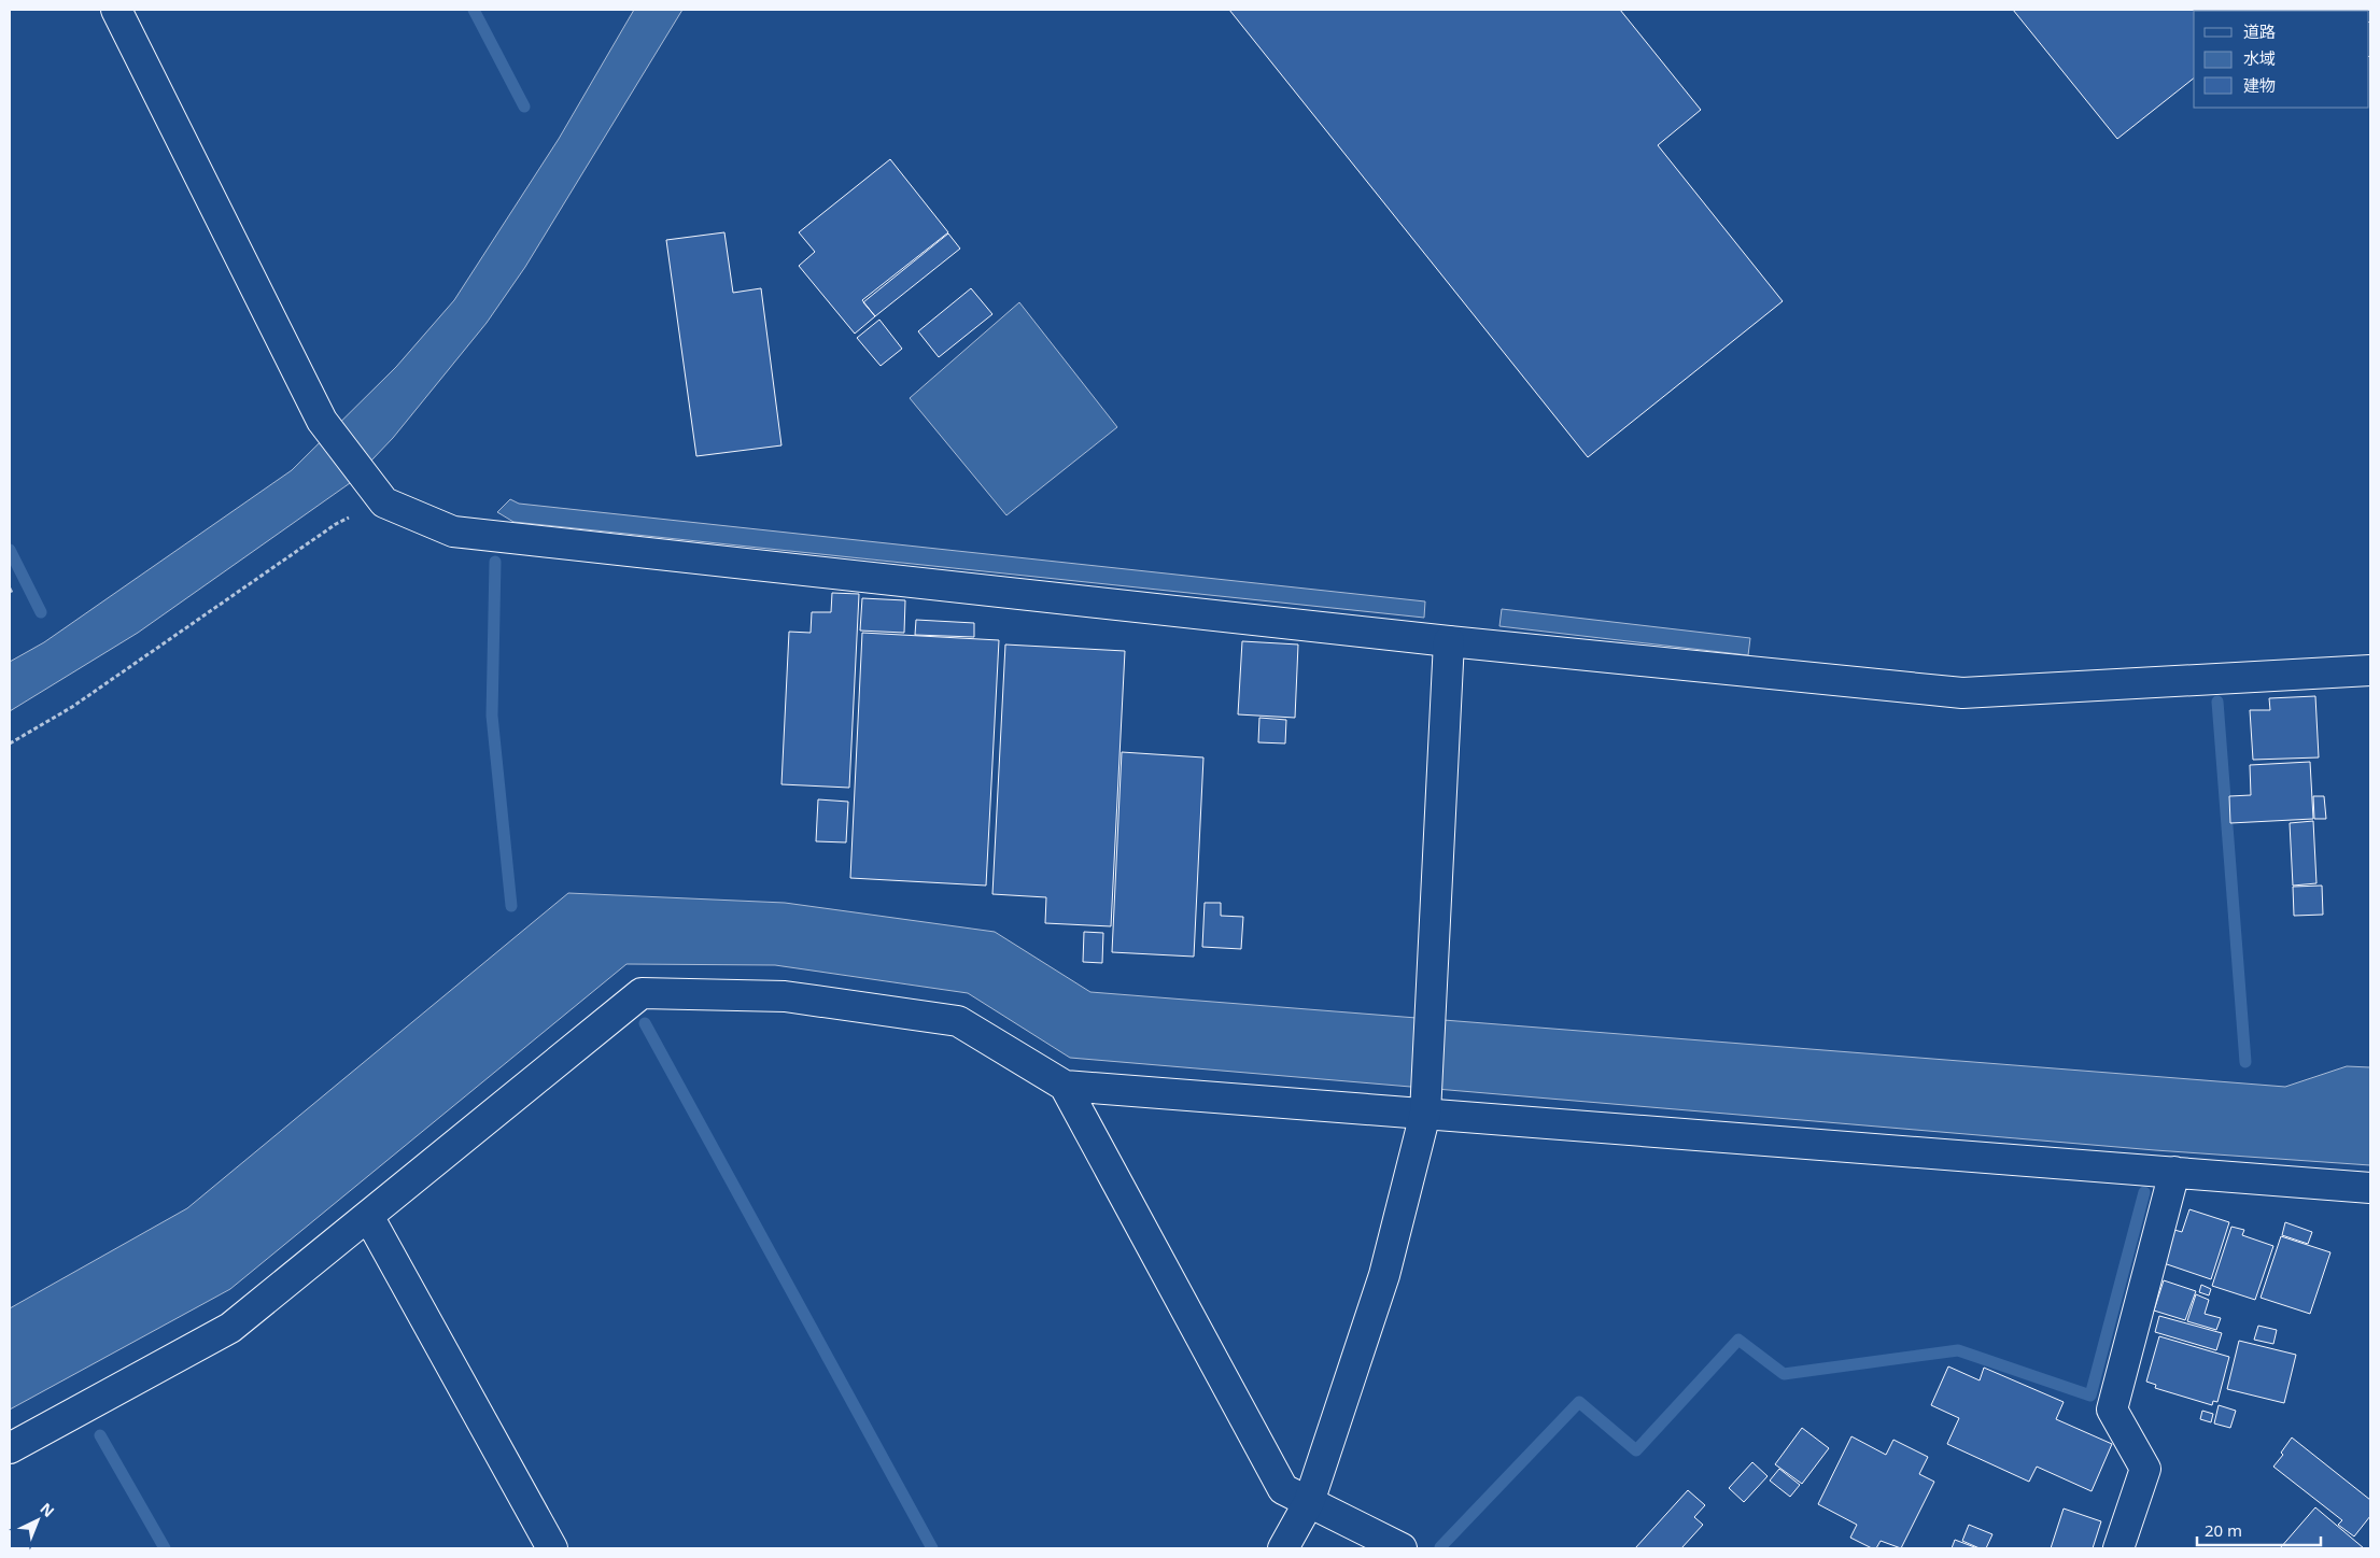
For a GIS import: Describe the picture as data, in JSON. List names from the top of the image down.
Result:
{
  "legend": ["道路", "水域", "建物"],
  "scale_bar": "20 m",
  "north": "top right"
}
